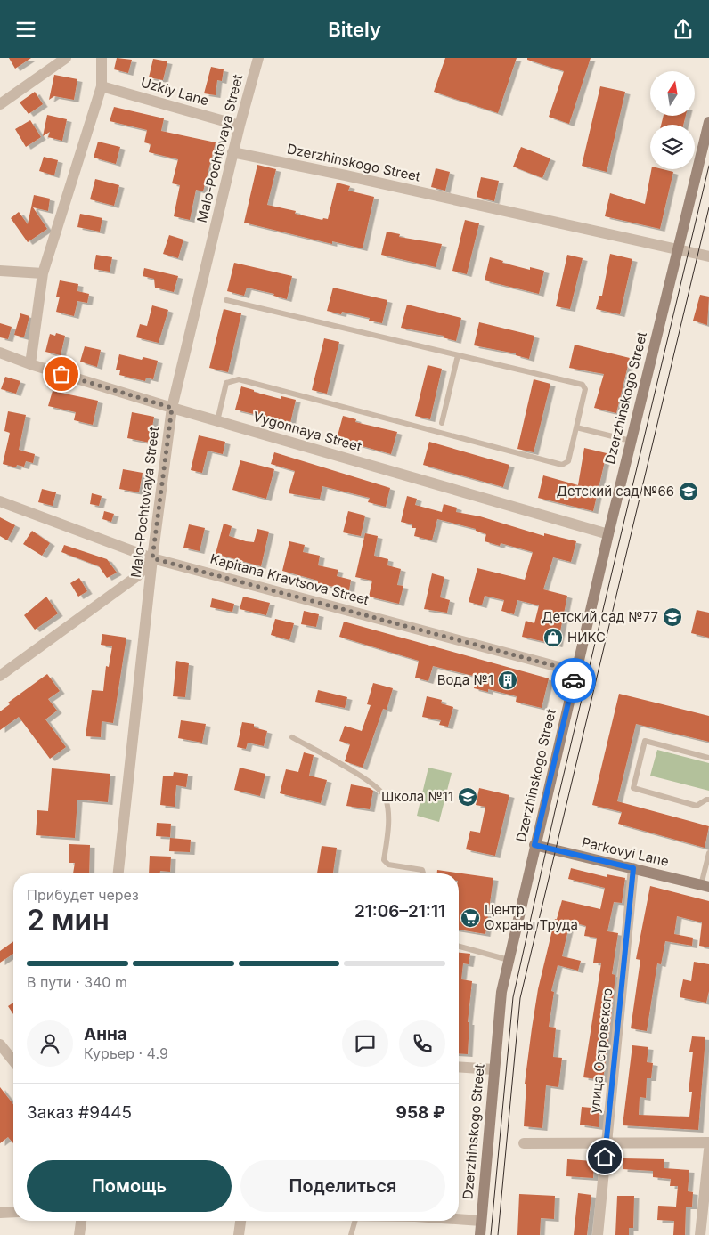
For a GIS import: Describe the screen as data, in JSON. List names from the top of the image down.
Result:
{
  "streets": {
    "main road": ["Dzerzhinskogo Street", "Parkovyi Lane"],
    "street": [
      "Uzkiy Lane",
      "Malo-Pochtovaya Street",
      "Vygonnaya Street",
      "Kapitana Kravtsova Street",
      "улица Островского"
    ]
  },
  "crossings": [
    ["Uzkiy Lane", "Malo-Pochtovaya Street"],
    ["Malo-Pochtovaya Street", "Dzerzhinskogo Street"],
    ["Malo-Pochtovaya Street", "Vygonnaya Street"],
    ["Malo-Pochtovaya Street", "Kapitana Kravtsova Street"],
    ["Dzerzhinskogo Street", "Vygonnaya Street"],
    ["Dzerzhinskogo Street", "Kapitana Kravtsova Street"],
    ["Dzerzhinskogo Street", "Parkovyi Lane"],
    ["Parkovyi Lane", "улица Островского"]
  ],
  "places": {
    "school or university": ["Детский сад №66", "Детский сад №77", "Школа №11"],
    "shop": ["НИКС"],
    "building": ["Вода №1"],
    "supermarket": ["Центр Охраны Труда"]
  },
  "north": "top",
  "page": {
    "header": "Bitely",
    "heading": ["2 мин", "Прибудет через", "21:06–21:11"],
    "panel": [
      "Анна",
      "Курьер · 4.9",
      "Заказ #9445",
      "958 ₽"
    ],
    "bar": "В пути · 340 m",
    "buttons": ["Помощь", "Поделиться"]
  }
}
